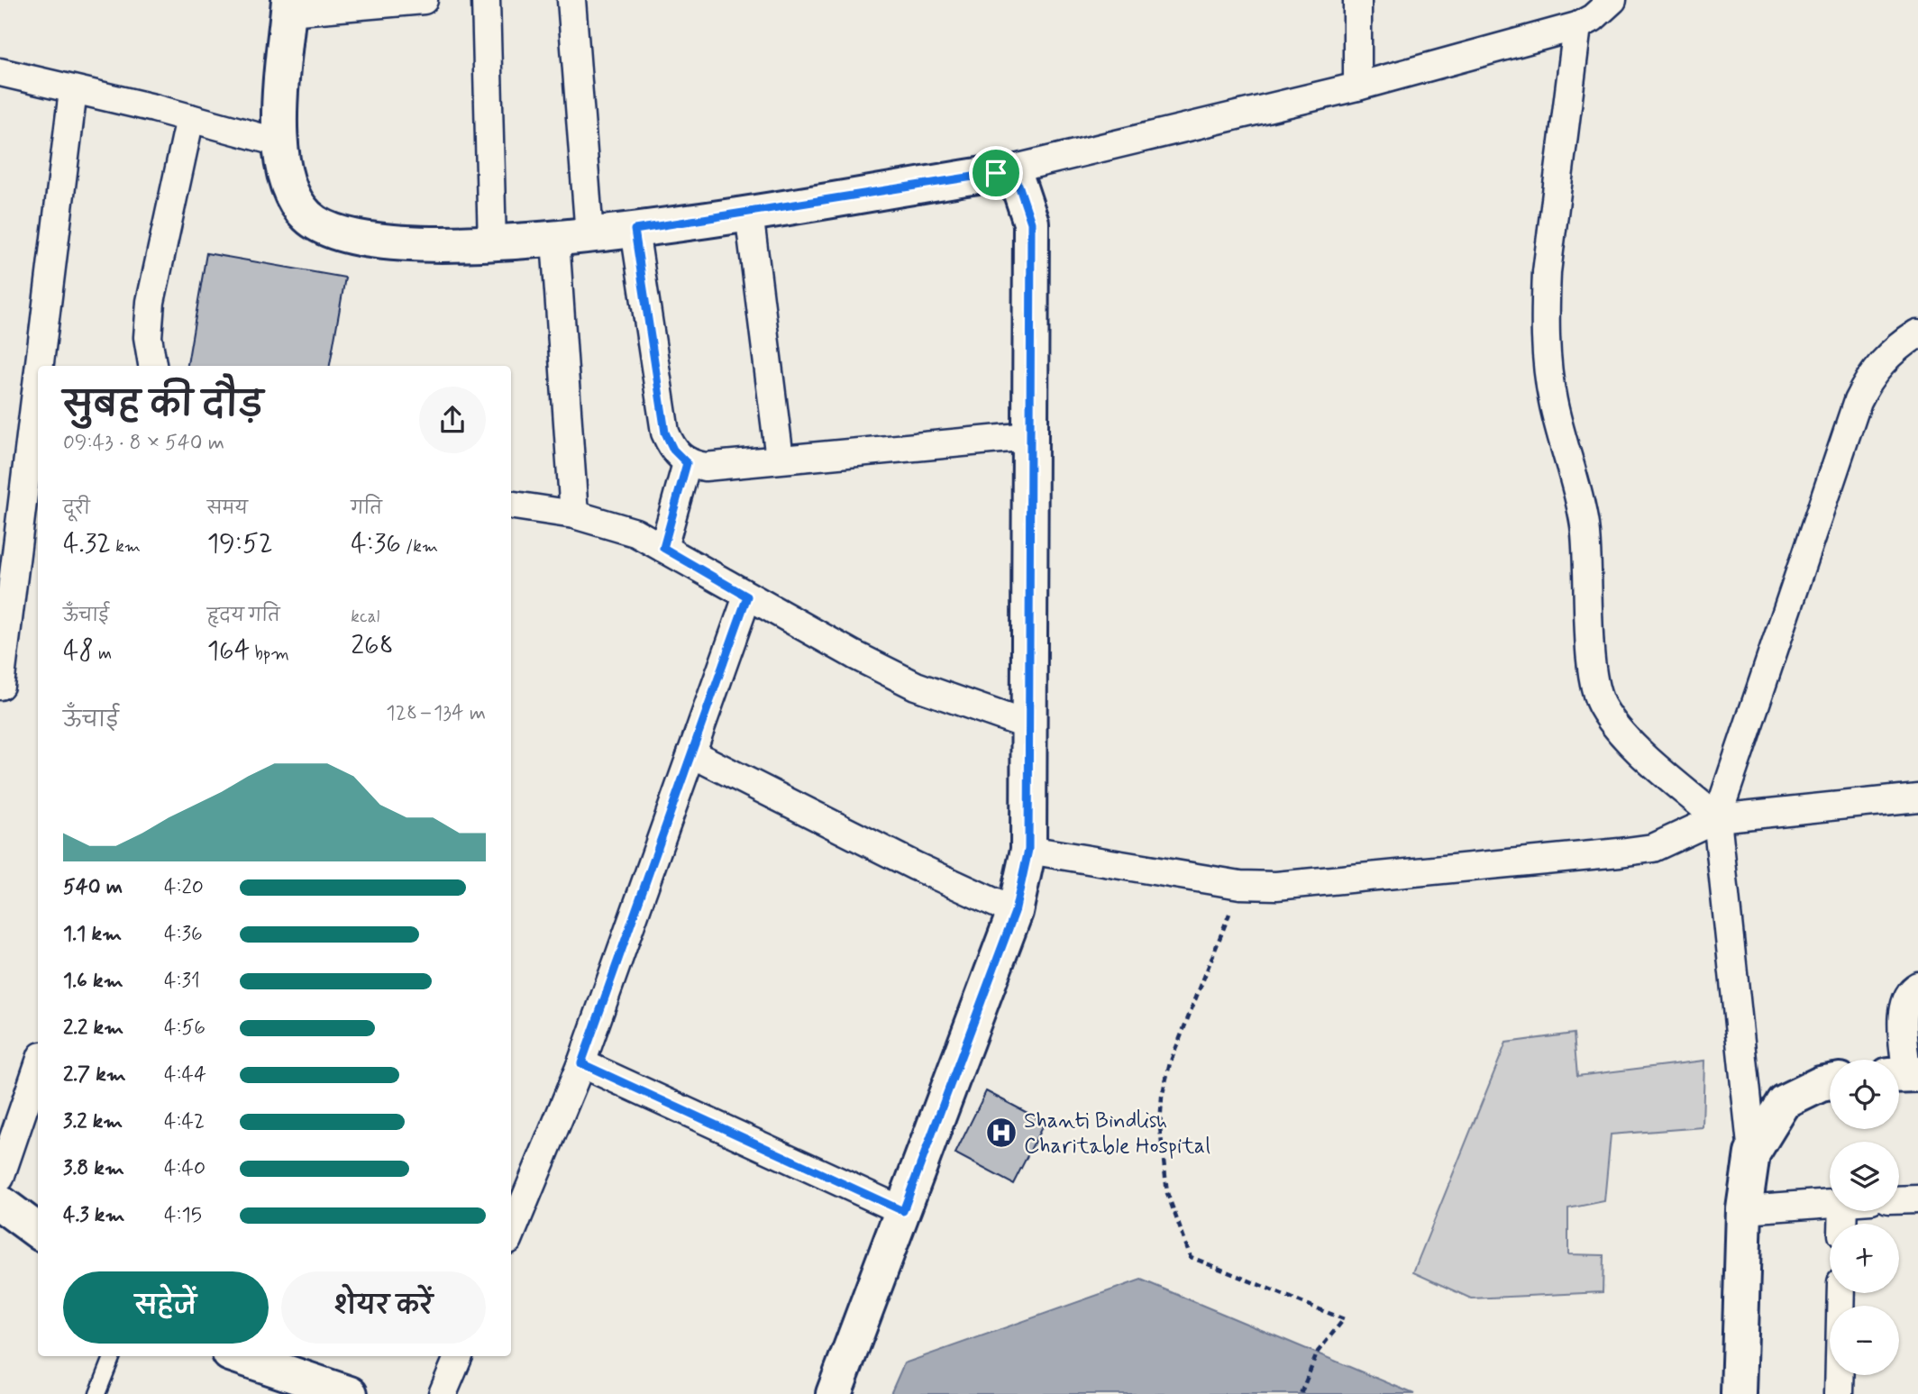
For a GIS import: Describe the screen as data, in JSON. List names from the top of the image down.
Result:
{
  "places": {
    "hospital": ["Shanti Bindlish Charitable Hospital"]
  },
  "page": {
    "heading": ["सुबह की दौड़", "09:43 · 8 × 540 m"],
    "stats": [
      ["दूरी", "4.32 km"],
      ["समय", "19:52"],
      ["गति", "4:36 /km"],
      ["ऊँचाई", "48 m"],
      ["हृदय गति", "164 bpm"],
      ["kcal", "268"]
    ],
    "chart": ["ऊँचाई", "128–134 m"],
    "list": [
      {
        "name": "540 m",
        "note": "4:20"
      },
      {
        "name": "1.1 km",
        "note": "4:36"
      },
      {
        "name": "1.6 km",
        "note": "4:31"
      },
      {
        "name": "2.2 km",
        "note": "4:56"
      },
      {
        "name": "2.7 km",
        "note": "4:44"
      },
      {
        "name": "3.2 km",
        "note": "4:42"
      },
      {
        "name": "3.8 km",
        "note": "4:40"
      },
      {
        "name": "4.3 km",
        "note": "4:15"
      }
    ],
    "map_buttons": ["+", "−"],
    "buttons": ["सहेजें", "शेयर करें"]
  }
}
